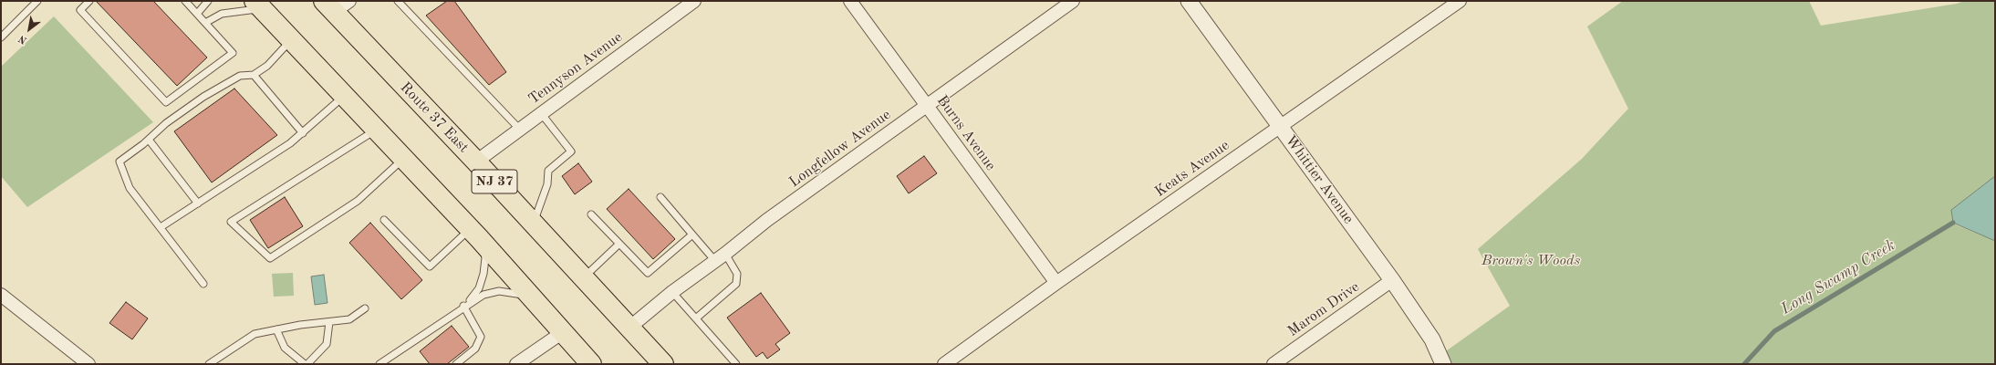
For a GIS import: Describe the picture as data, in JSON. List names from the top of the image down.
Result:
{
  "streets": {
    "highway": ["Route 37 East", "NJ 37"],
    "street": [
      "Tennyson Avenue",
      "Burns Avenue",
      "Longfellow Avenue",
      "Keats Avenue",
      "Whittier Avenue",
      "Marom Drive"
    ]
  },
  "crossings": [
    ["Tennyson Avenue", "Route 37 East"],
    ["Route 37 East", "Longfellow Avenue"],
    ["Burns Avenue", "Longfellow Avenue"],
    ["Burns Avenue", "Keats Avenue"],
    ["Keats Avenue", "Whittier Avenue"],
    ["Whittier Avenue", "Marom Drive"]
  ],
  "water": ["Long Swamp Creek"],
  "parks": ["Brown's Woods"],
  "north": "bottom left"
}
